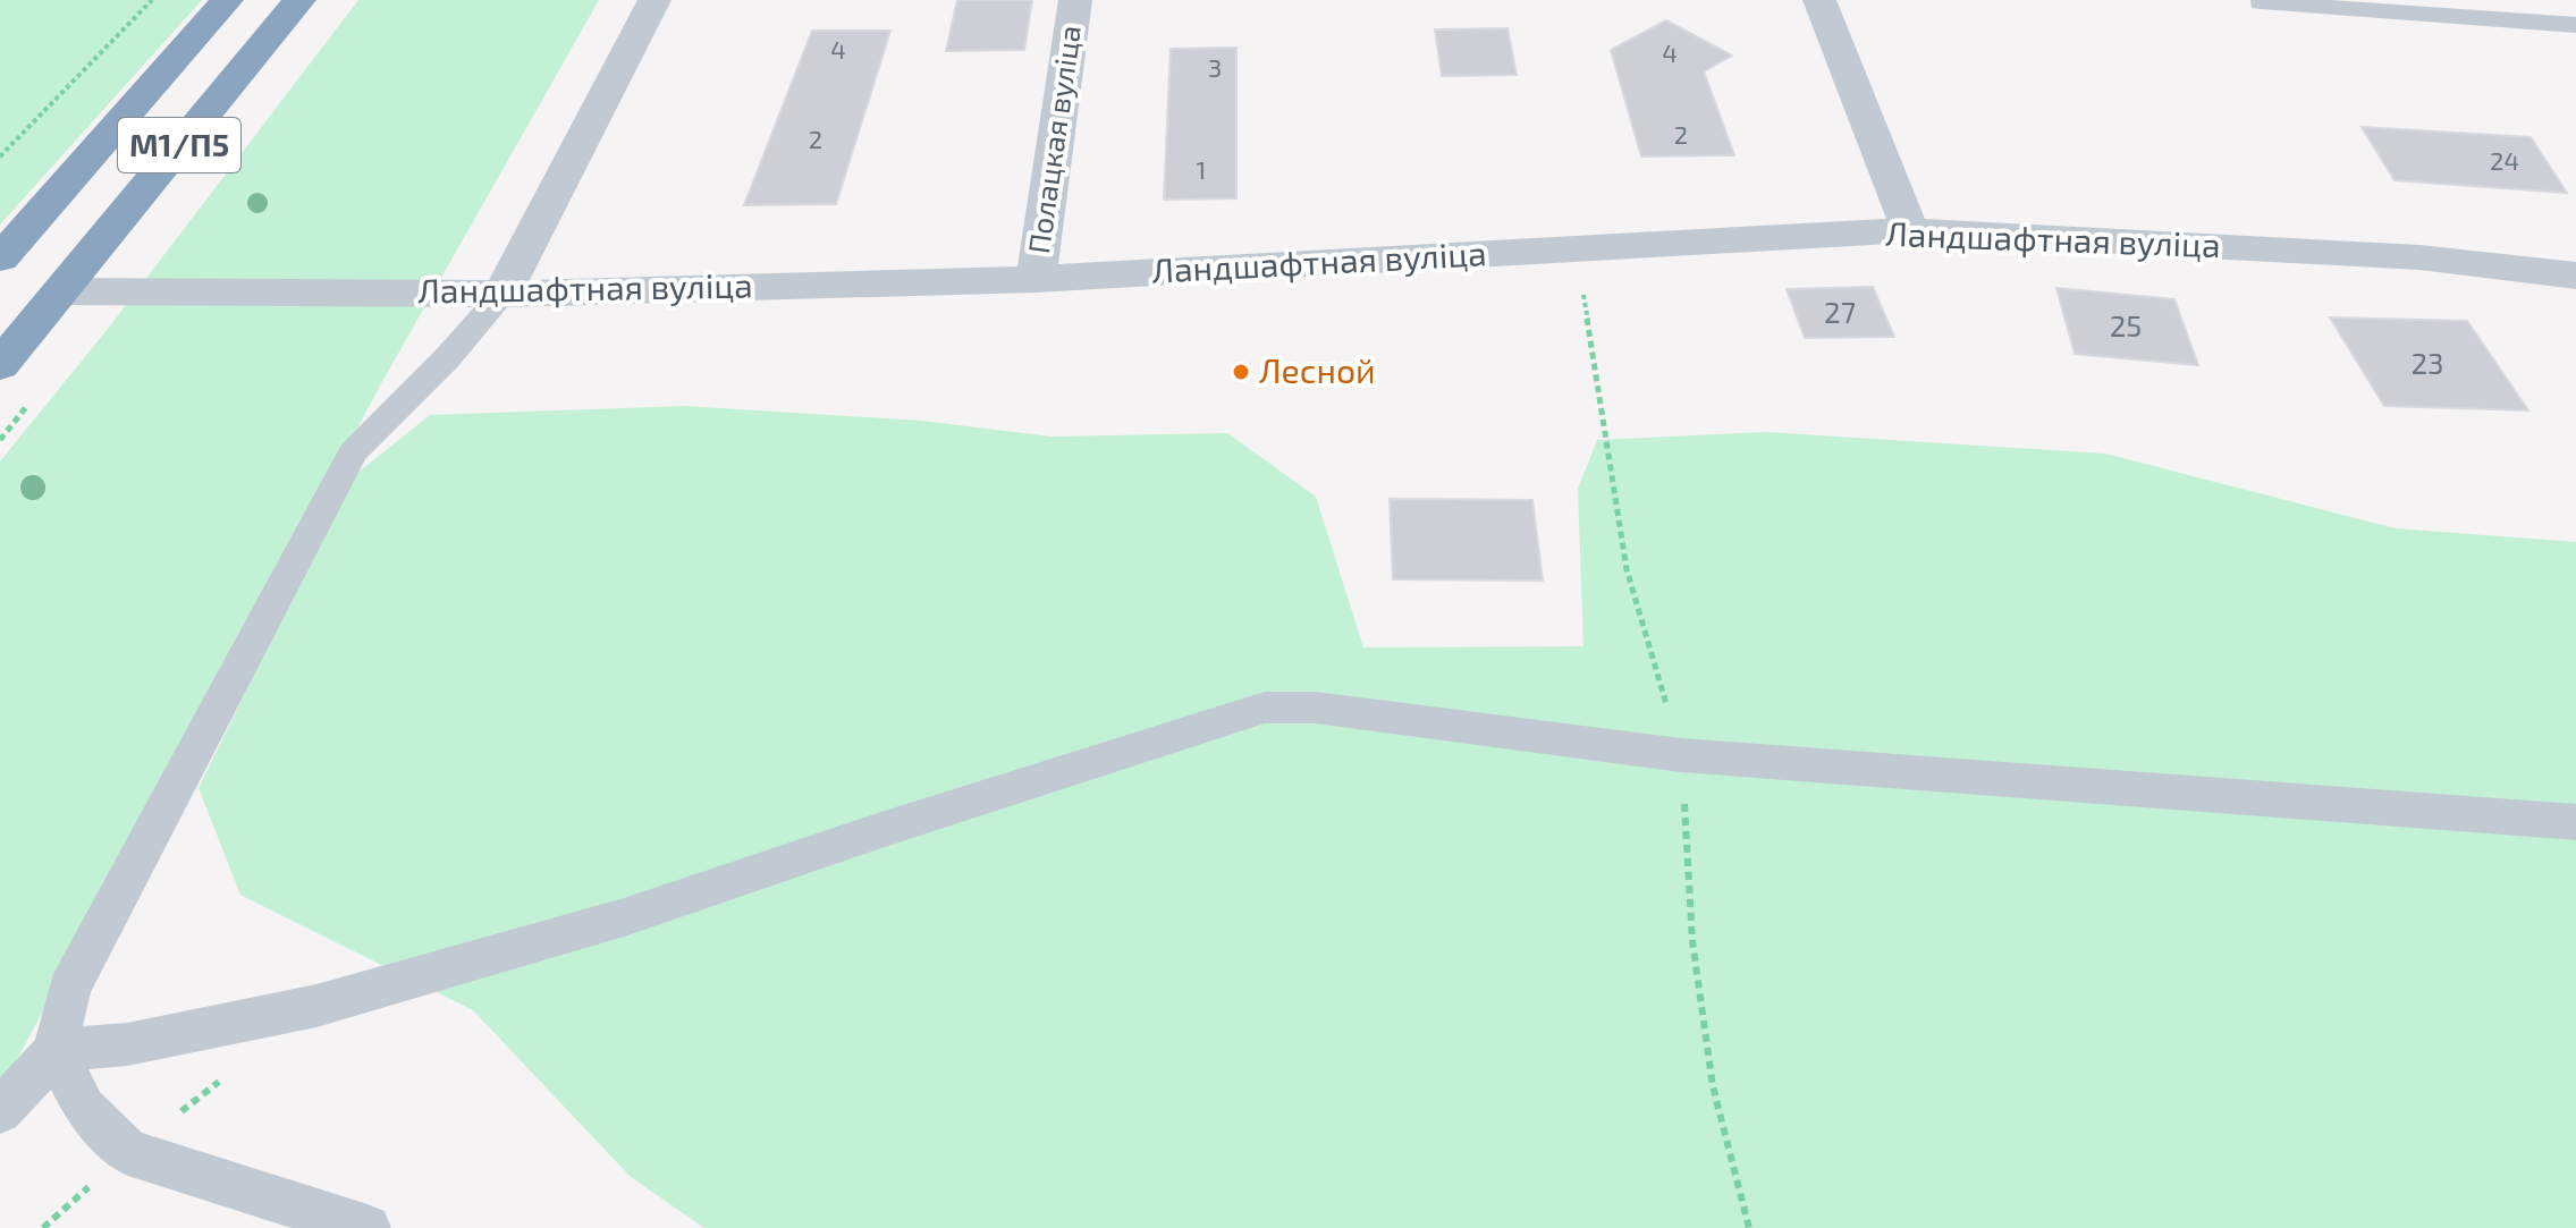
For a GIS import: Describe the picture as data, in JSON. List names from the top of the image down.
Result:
{
  "streets": {
    "highway": ["М1/П5"],
    "street": ["Полацкая вуліца", "Ландшафтная вуліца"]
  },
  "crossings": [
    ["Полацкая вуліца", "Ландшафтная вуліца"],
    ["М1/П5", "Ландшафтная вуліца"]
  ],
  "places": ["Лесной"],
  "house_numbers": [
    "4",
    "4",
    "3",
    "2",
    "2",
    "24",
    "1",
    "27",
    "25",
    "23"
  ]
}
